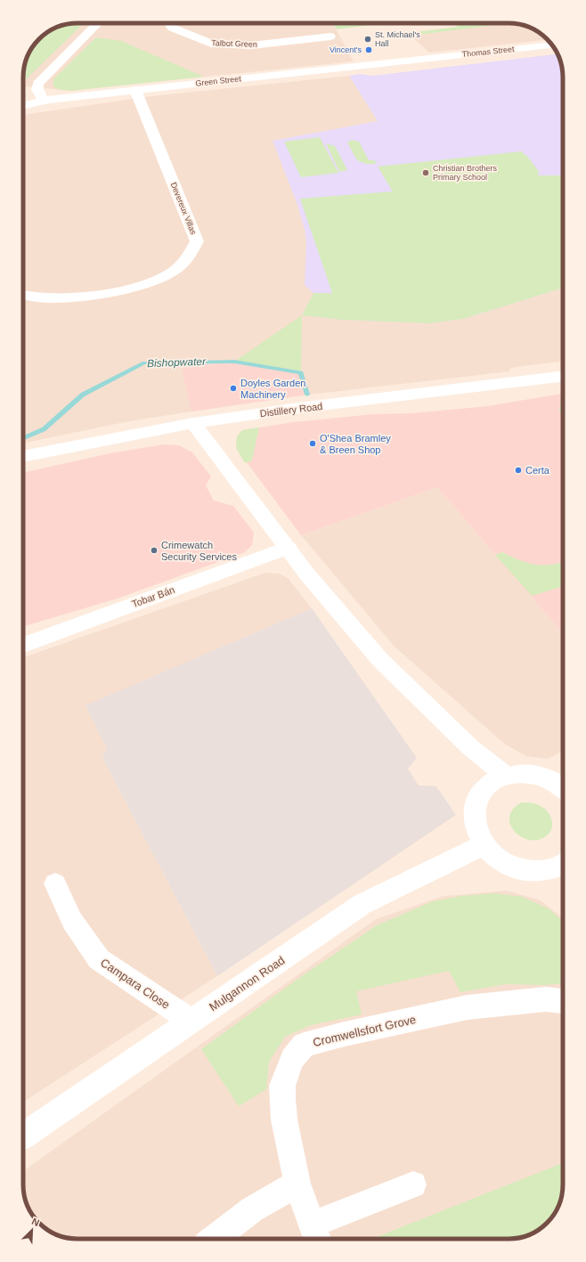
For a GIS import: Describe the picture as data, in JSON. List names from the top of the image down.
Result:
{
  "streets": {
    "street": [
      "Talbot Green",
      "Thomas Street",
      "Green Street",
      "Devereux Villas",
      "Distillery Road",
      "Tobar Bán",
      "Campara Close",
      "Mulgannon Road",
      "Cromwellsfort Grove"
    ]
  },
  "crossings": [
    ["Thomas Street", "Green Street"],
    ["Green Street", "Devereux Villas"],
    ["Campara Close", "Mulgannon Road"]
  ],
  "water": ["Bishopwater"],
  "places": [
    "St. Michael's Hall",
    "Vincent's",
    "Christian Brothers Primary School",
    "Doyles Garden Machinery",
    "O'Shea Bramley & Breen Shop",
    "Certa",
    "Crimewatch Security Services"
  ],
  "north": "top right"
}
